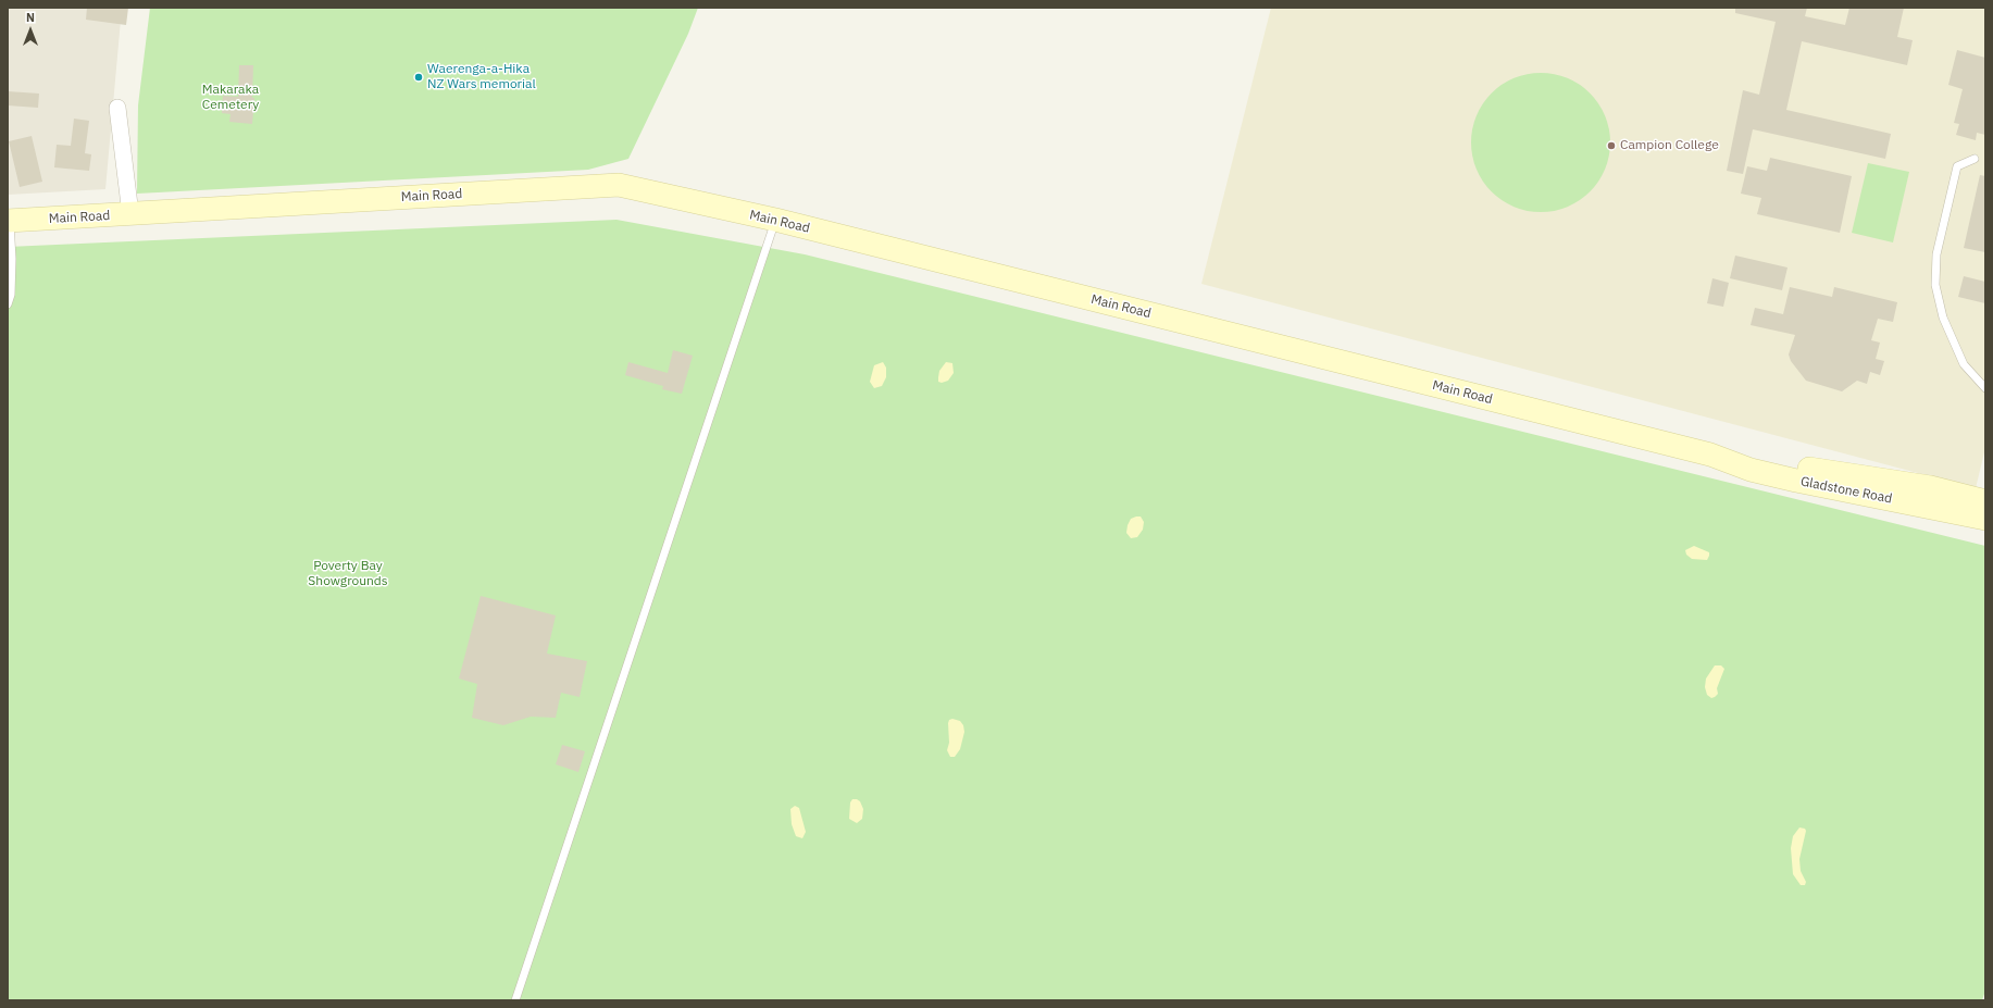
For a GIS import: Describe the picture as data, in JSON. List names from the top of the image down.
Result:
{
  "streets": {
    "main road": ["Main Road", "Gladstone Road"]
  },
  "crossings": [
    ["Main Road", "Gladstone Road"]
  ],
  "parks": ["Makaraka Cemetery", "Poverty Bay Showgrounds"],
  "places": ["Waerenga-a-Hika NZ Wars memorial", "Campion College"],
  "north": "top"
}
